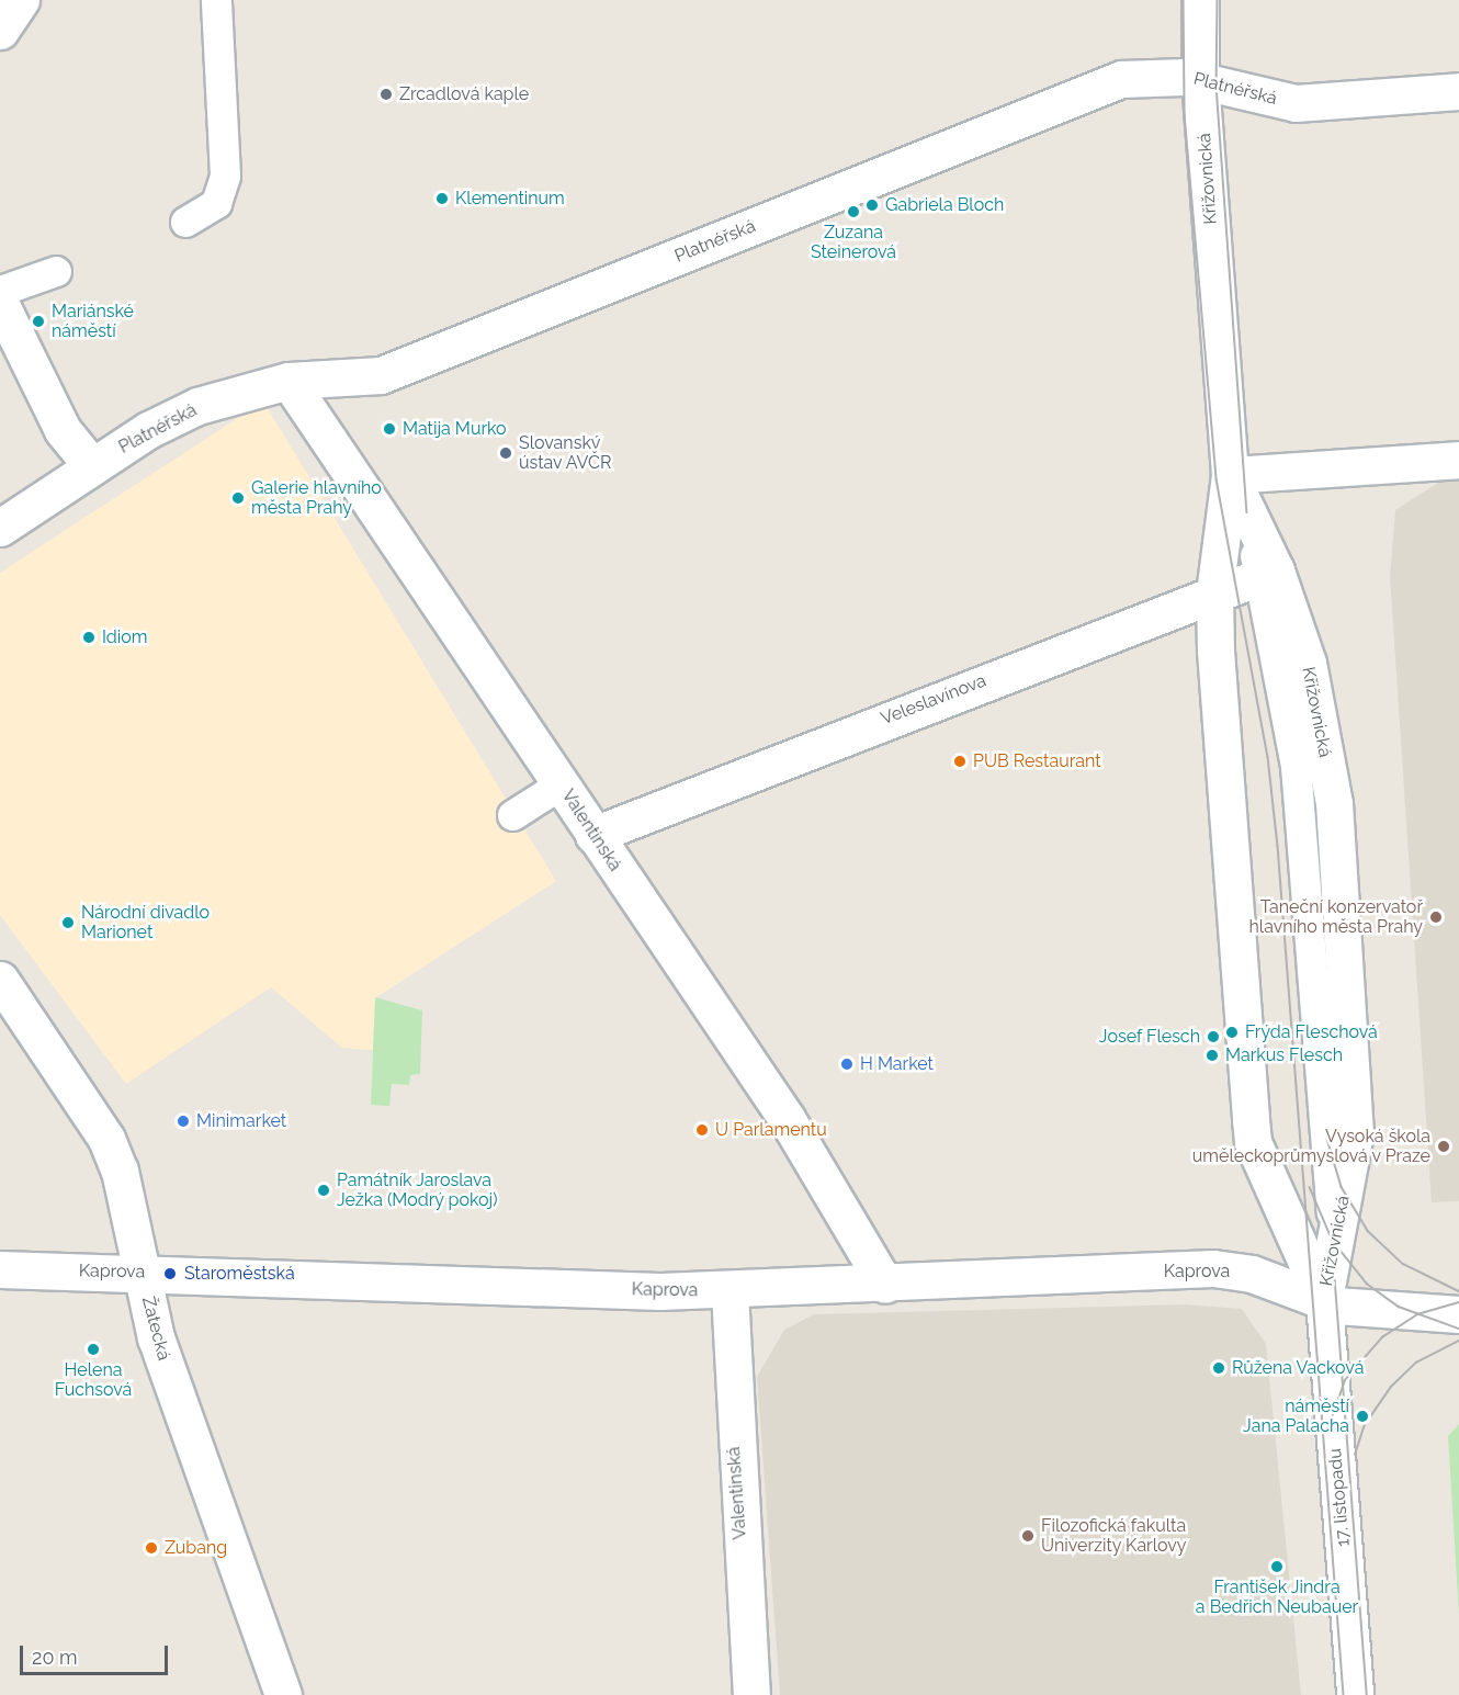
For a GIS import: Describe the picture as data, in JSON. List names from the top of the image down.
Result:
{
  "streets": {
    "street": [
      "Platnéřská",
      "Křižovnická",
      "Veleslavínova",
      "Valentinská",
      "Kaprova",
      "Žatecká",
      "17. listopadu"
    ]
  },
  "crossings": [
    ["Platnéřská", "Křižovnická"],
    ["Platnéřská", "Valentinská"],
    ["Křižovnická", "Veleslavínova"],
    ["Křižovnická", "Kaprova"],
    ["Křižovnická", "17. listopadu"],
    ["Veleslavínova", "Valentinská"],
    ["Valentinská", "Kaprova"],
    ["Kaprova", "Žatecká"],
    ["Kaprova", "17. listopadu"]
  ],
  "places": [
    "Zrcadlová kaple",
    "Klementinum",
    "Gabriela Bloch",
    "Zuzana Steinerová",
    "Mariánské náměstí",
    "Matija Murko",
    "Slovanský ústav AVČR",
    "Galerie hlavního města Prahy",
    "Idiom",
    "PUB Restaurant",
    "Taneční konzervatoř hlavního města Prahy",
    "Národní divadlo Marionet",
    "Frýda Fleschová",
    "Josef Flesch",
    "Markus Flesch",
    "H Market",
    "Minimarket",
    "U Parlamentu",
    "Vysoká škola uměleckoprůmyslová v Praze",
    "Památník Jaroslava Ježka (Modrý pokoj)",
    "Staroměstská",
    "Helena Fuchsová",
    "Růžena Vacková",
    "náměstí Jana Palacha",
    "Filozofická fakulta Univerzity Karlovy",
    "Zubang",
    "František Jindra a Bedřich Neubauer"
  ],
  "scale_bar": "20 m"
}
